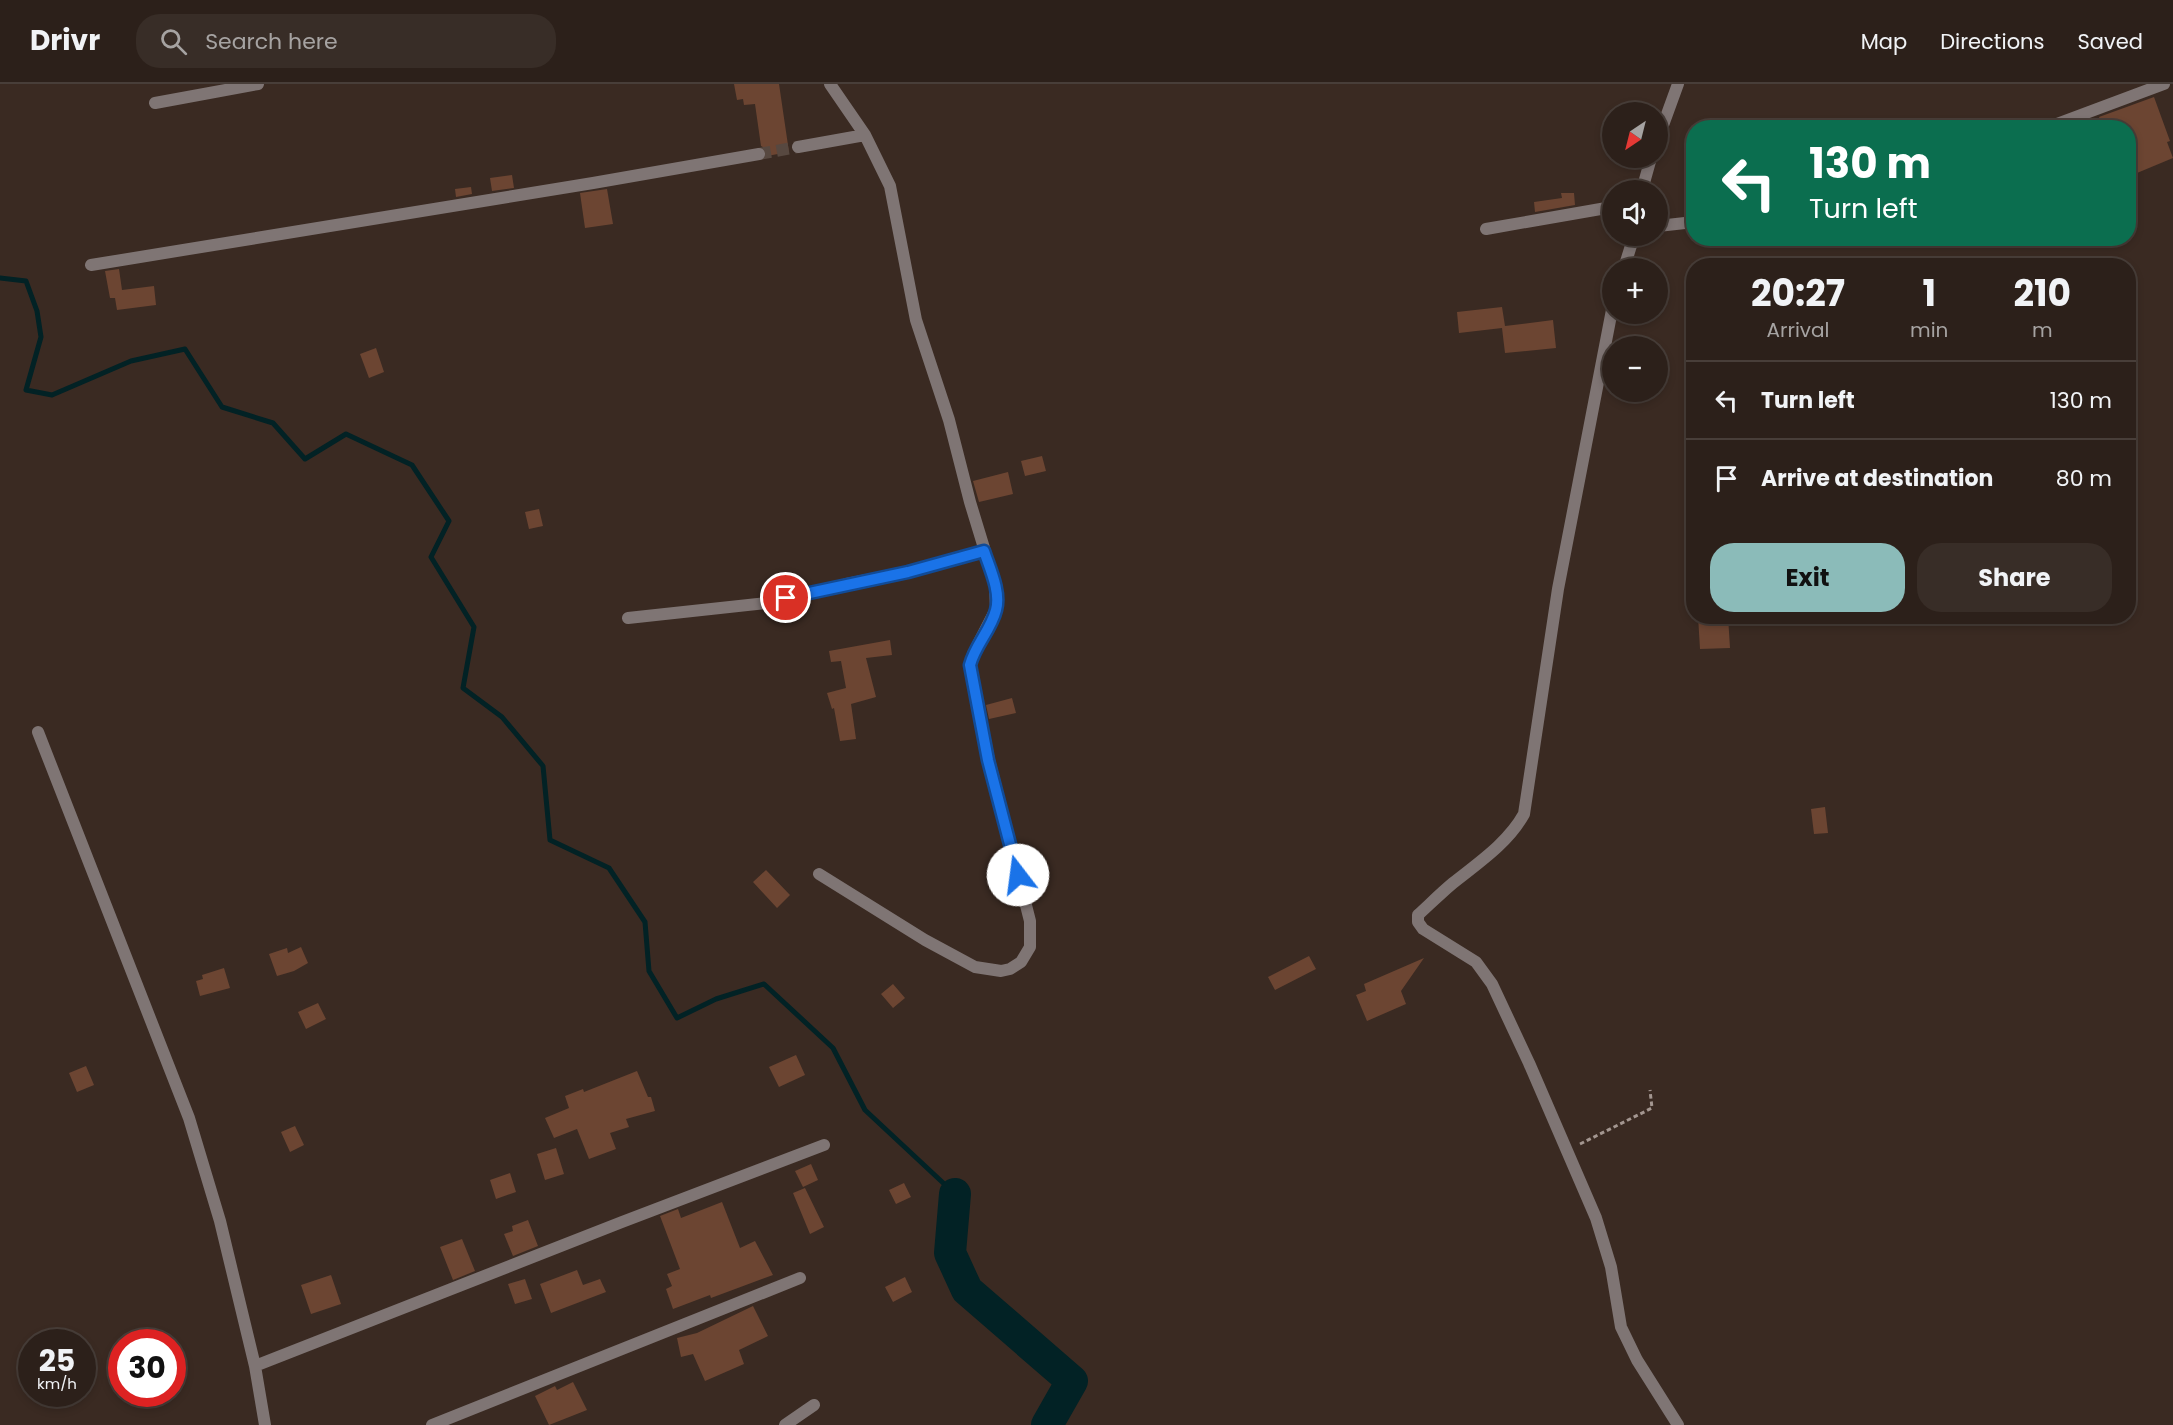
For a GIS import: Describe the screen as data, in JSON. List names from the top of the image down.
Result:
{
  "north": "bottom left",
  "page": {
    "header": "Drivr",
    "search": "Search here",
    "nav": ["Map", "Directions", "Saved"],
    "map_buttons": ["+", "−"],
    "turn": ["130 m", "Turn left"],
    "eta": [
      "20:27",
      "Arrival",
      "1",
      "min",
      "210",
      "m"
    ],
    "list": [
      {
        "name": "Turn left",
        "value": "130 m"
      },
      {
        "name": "Arrive at destination",
        "value": "80 m"
      }
    ],
    "buttons": ["Exit", "Share"],
    "speed": "25 km/h",
    "limit": "30"
  }
}
